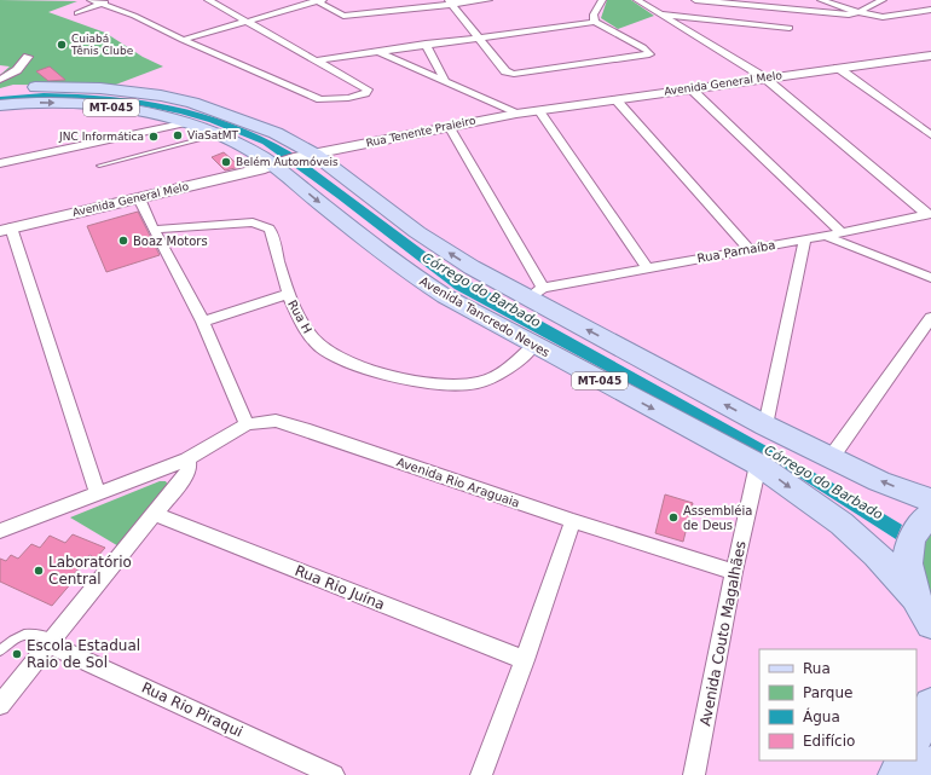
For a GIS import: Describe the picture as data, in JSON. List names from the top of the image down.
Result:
{
  "streets": {
    "main road": [
      "Avenida General Melo",
      "MT-045",
      "Rua Tenente Praieiro",
      "Avenida Tancredo Neves"
    ],
    "street": [
      "Rua Parnaíba",
      "Rua H",
      "Avenida Rio Araguaia",
      "Rua Rio Juína",
      "Avenida Couto Magalhães",
      "Rua Rio Piraqui"
    ]
  },
  "crossings": [
    ["Avenida General Melo", "Rua Tenente Praieiro"],
    ["Avenida General Melo", "Avenida Tancredo Neves"],
    ["MT-045", "Rua Tenente Praieiro"],
    ["MT-045", "Rua Parnaíba"],
    ["MT-045", "Avenida Tancredo Neves"],
    ["Rua Tenente Praieiro", "Avenida Tancredo Neves"],
    ["Rua H", "Avenida Tancredo Neves"],
    ["Avenida Tancredo Neves", "Avenida Couto Magalhães"],
    ["Avenida Rio Araguaia", "Avenida Couto Magalhães"]
  ],
  "water": ["Córrego do Barbado"],
  "places": [
    "Cuiabá Tênis Clube",
    "ViaSatMT",
    "JNC Informática",
    "Belém Automóveis",
    "Boaz Motors",
    "Assembléia de Deus",
    "Laboratório Central",
    "Escola Estadual Raio de Sol"
  ],
  "legend": [
    "Rua",
    "Parque",
    "Água",
    "Edifício"
  ]
}
